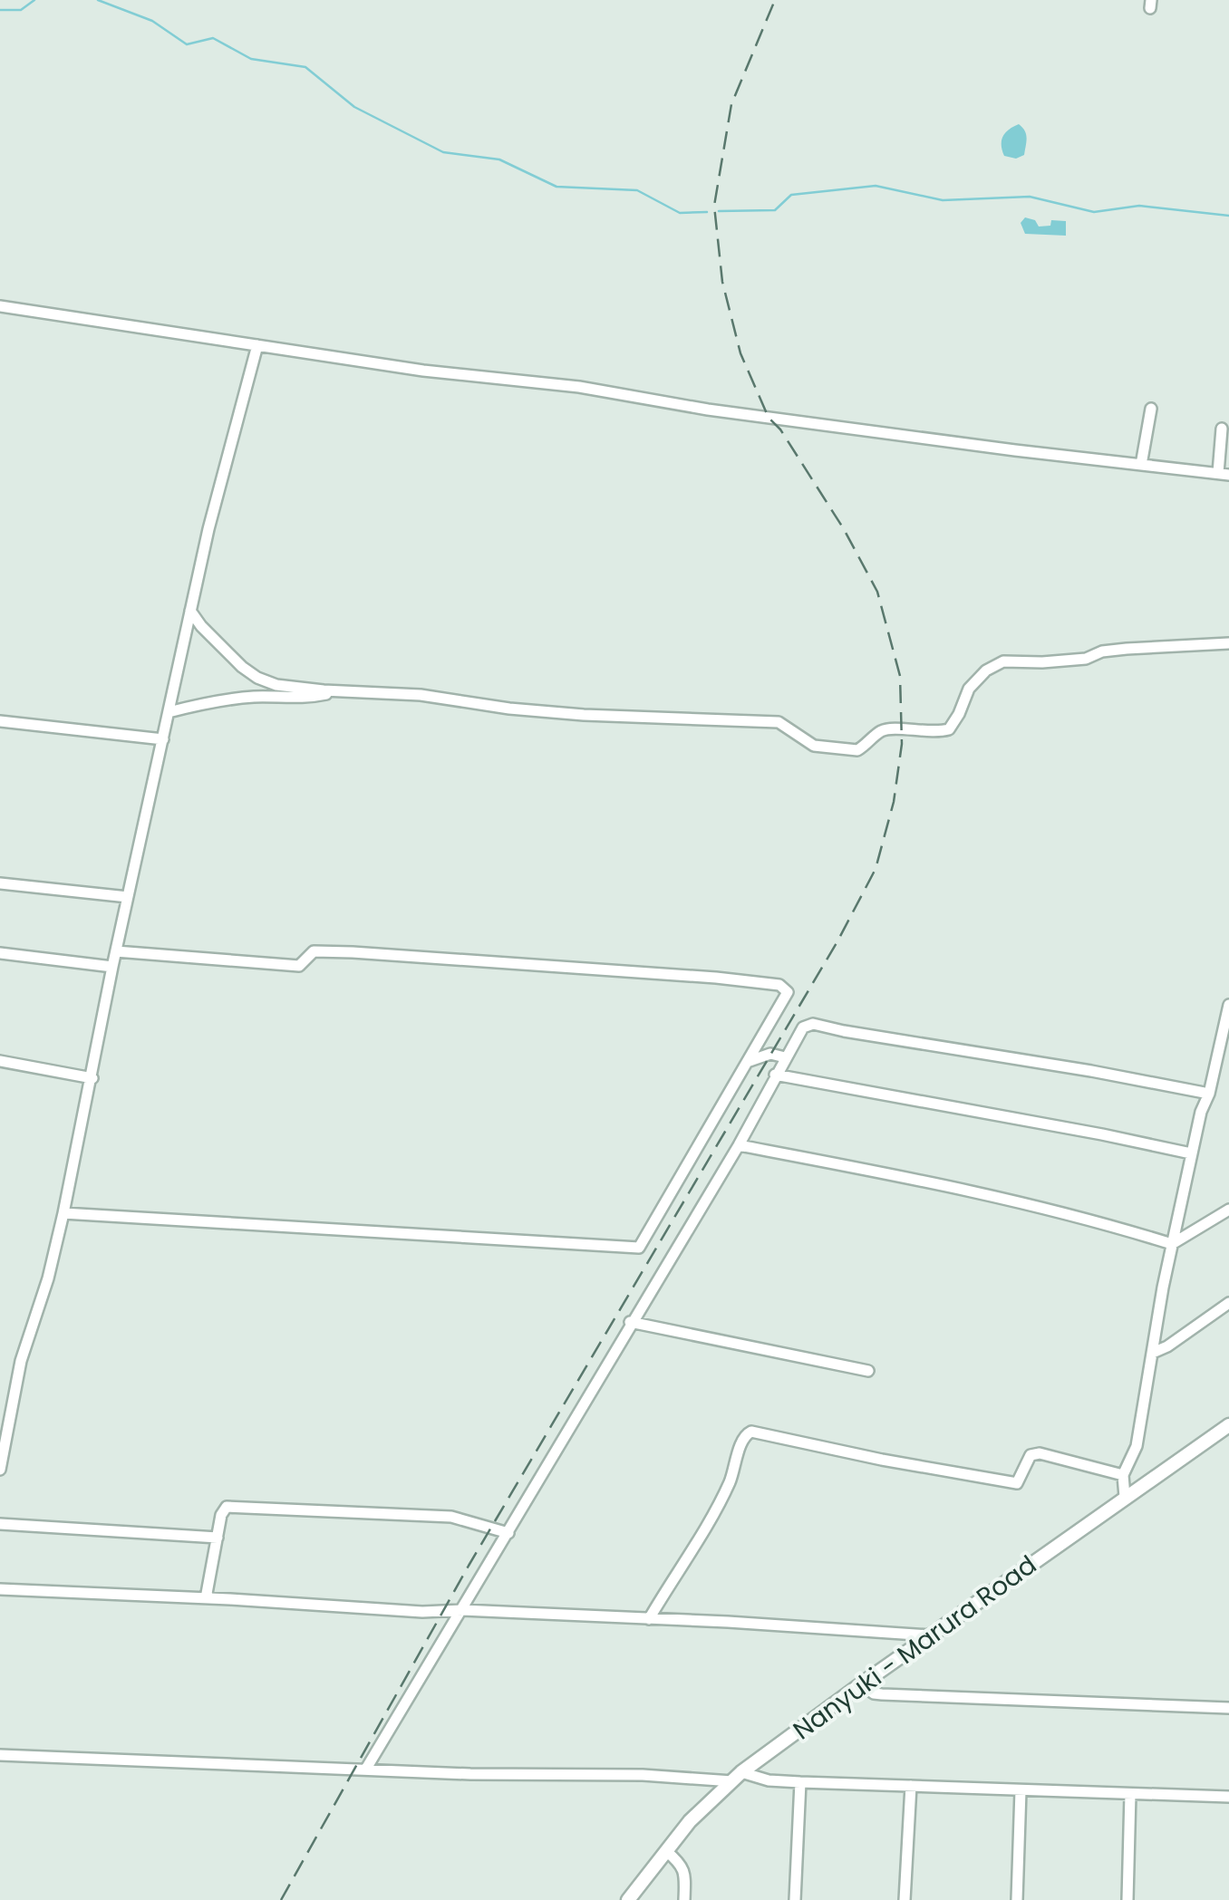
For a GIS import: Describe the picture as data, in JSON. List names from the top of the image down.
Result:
{
  "streets": {
    "street": ["Nanyuki - Marura Road"]
  }
}
